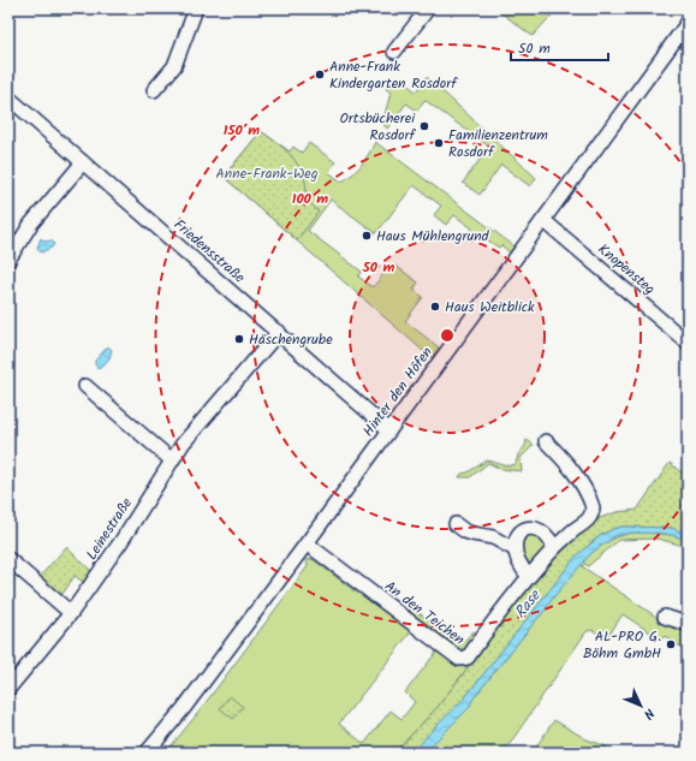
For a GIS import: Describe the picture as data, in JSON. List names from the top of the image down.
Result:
{
  "streets": {
    "street": [
      "Friedensstraße",
      "Knopensteg",
      "Hinter den Höfen",
      "Leinestraße",
      "An den Teichen"
    ]
  },
  "crossings": [
    ["Friedensstraße", "Hinter den Höfen"],
    ["Friedensstraße", "Leinestraße"],
    ["Knopensteg", "Hinter den Höfen"],
    ["Hinter den Höfen", "An den Teichen"]
  ],
  "water": ["Rase"],
  "parks": ["Anne-Frank-Weg"],
  "places": [
    "Anne-Frank Kindergarten Rosdorf",
    "Ortsbücherei Rosdorf",
    "Familienzentrum Rosdorf",
    "Haus Mühlengrund",
    "Haus Weitblick",
    "Häschengrube",
    "AL-PRO G. Böhm GmbH"
  ],
  "scale_bar": "50 m",
  "north": "bottom right",
  "rings": ["150 m", "100 m", "50 m"]
}
